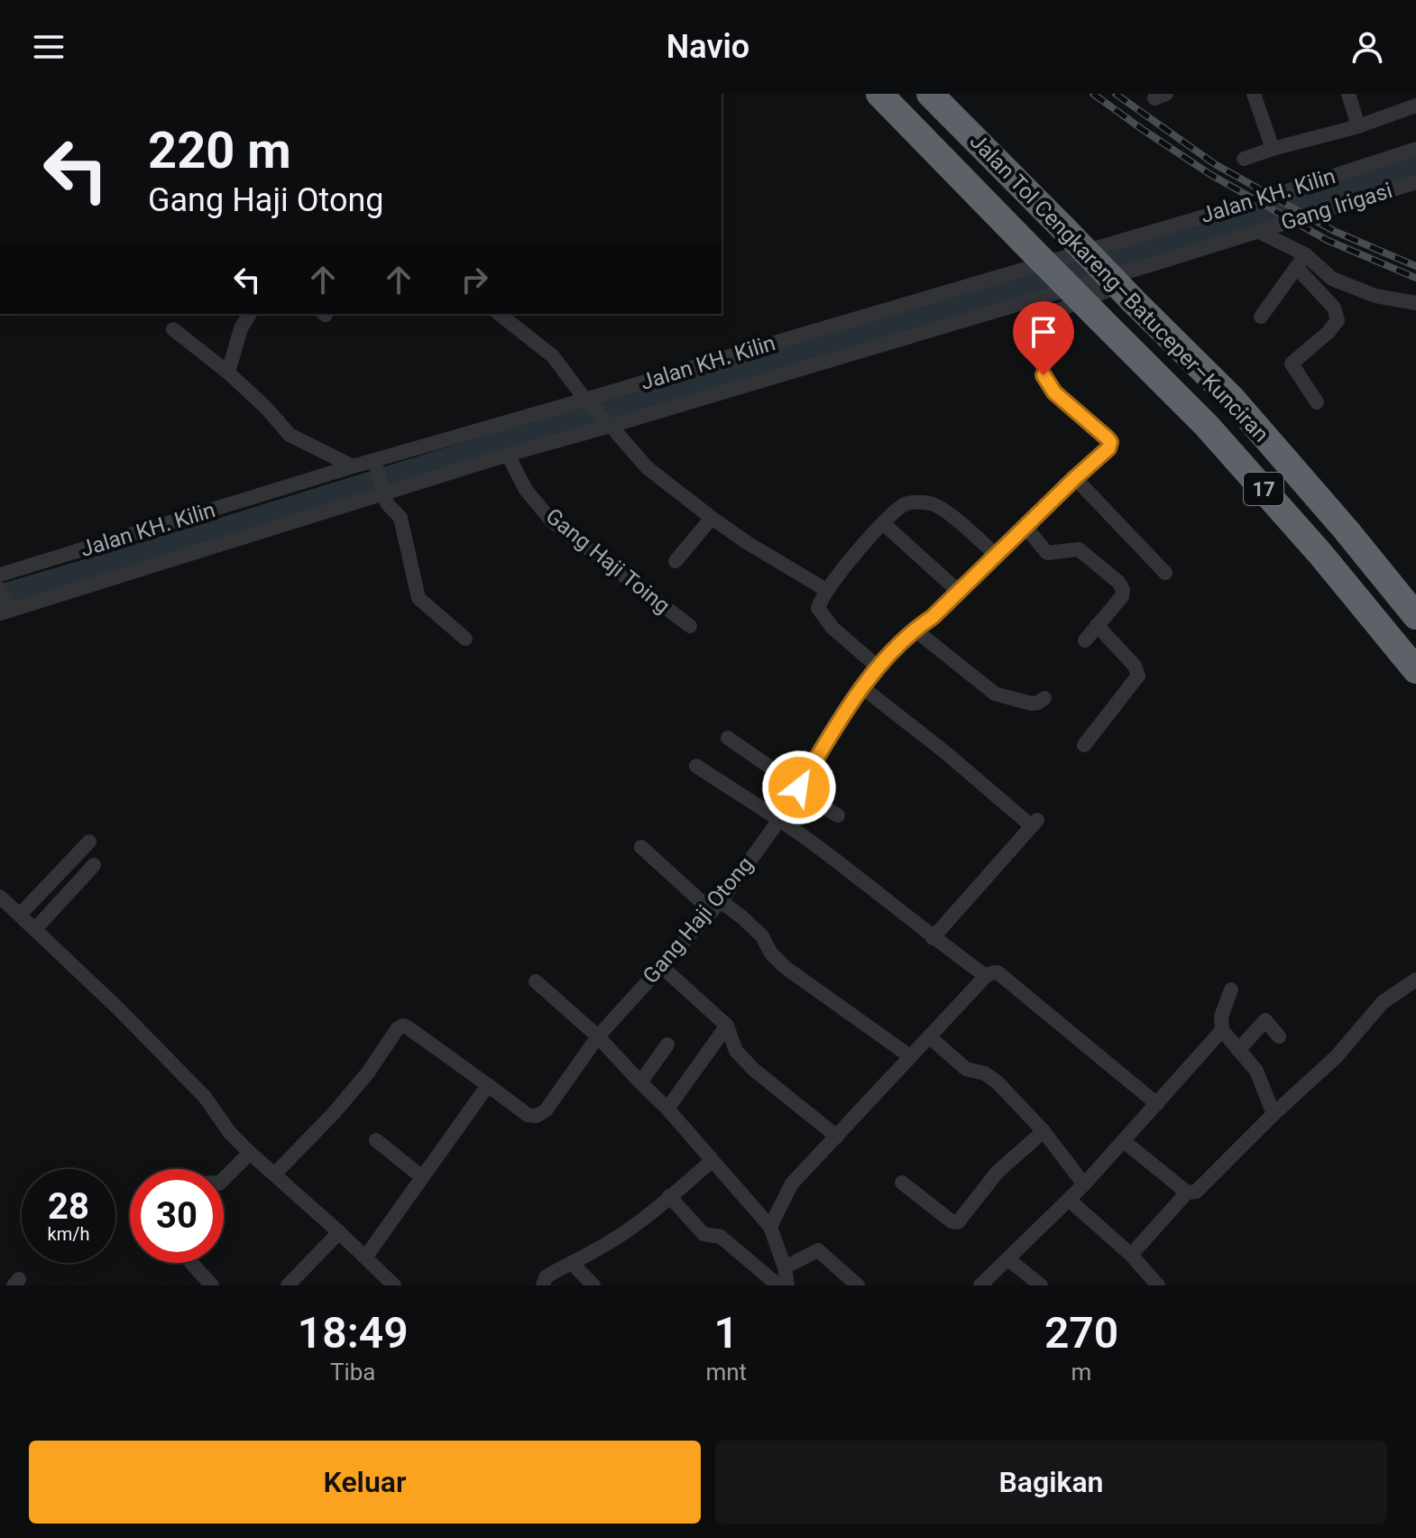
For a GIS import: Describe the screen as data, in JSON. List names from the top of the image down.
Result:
{
  "streets": {
    "highway": ["Jalan Tol Cengkareng–Batuceper–Kunciran", "17"],
    "street": [
      "Jalan KH. Kilin",
      "Gang Irigasi",
      "Gang Haji Toing",
      "Gang Haji Otong"
    ]
  },
  "crossings": [
    ["Jalan KH. Kilin", "Gang Irigasi"],
    ["Jalan KH. Kilin", "Gang Haji Toing"],
    ["Jalan KH. Kilin", "Gang Haji Otong"]
  ],
  "page": {
    "header": "Navio",
    "turn": ["220 m", "Gang Haji Otong"],
    "speed": "28 km/h",
    "limit": "30",
    "eta": [
      "18:49",
      "Tiba",
      "1",
      "mnt",
      "270",
      "m"
    ],
    "buttons": ["Keluar", "Bagikan"]
  }
}
